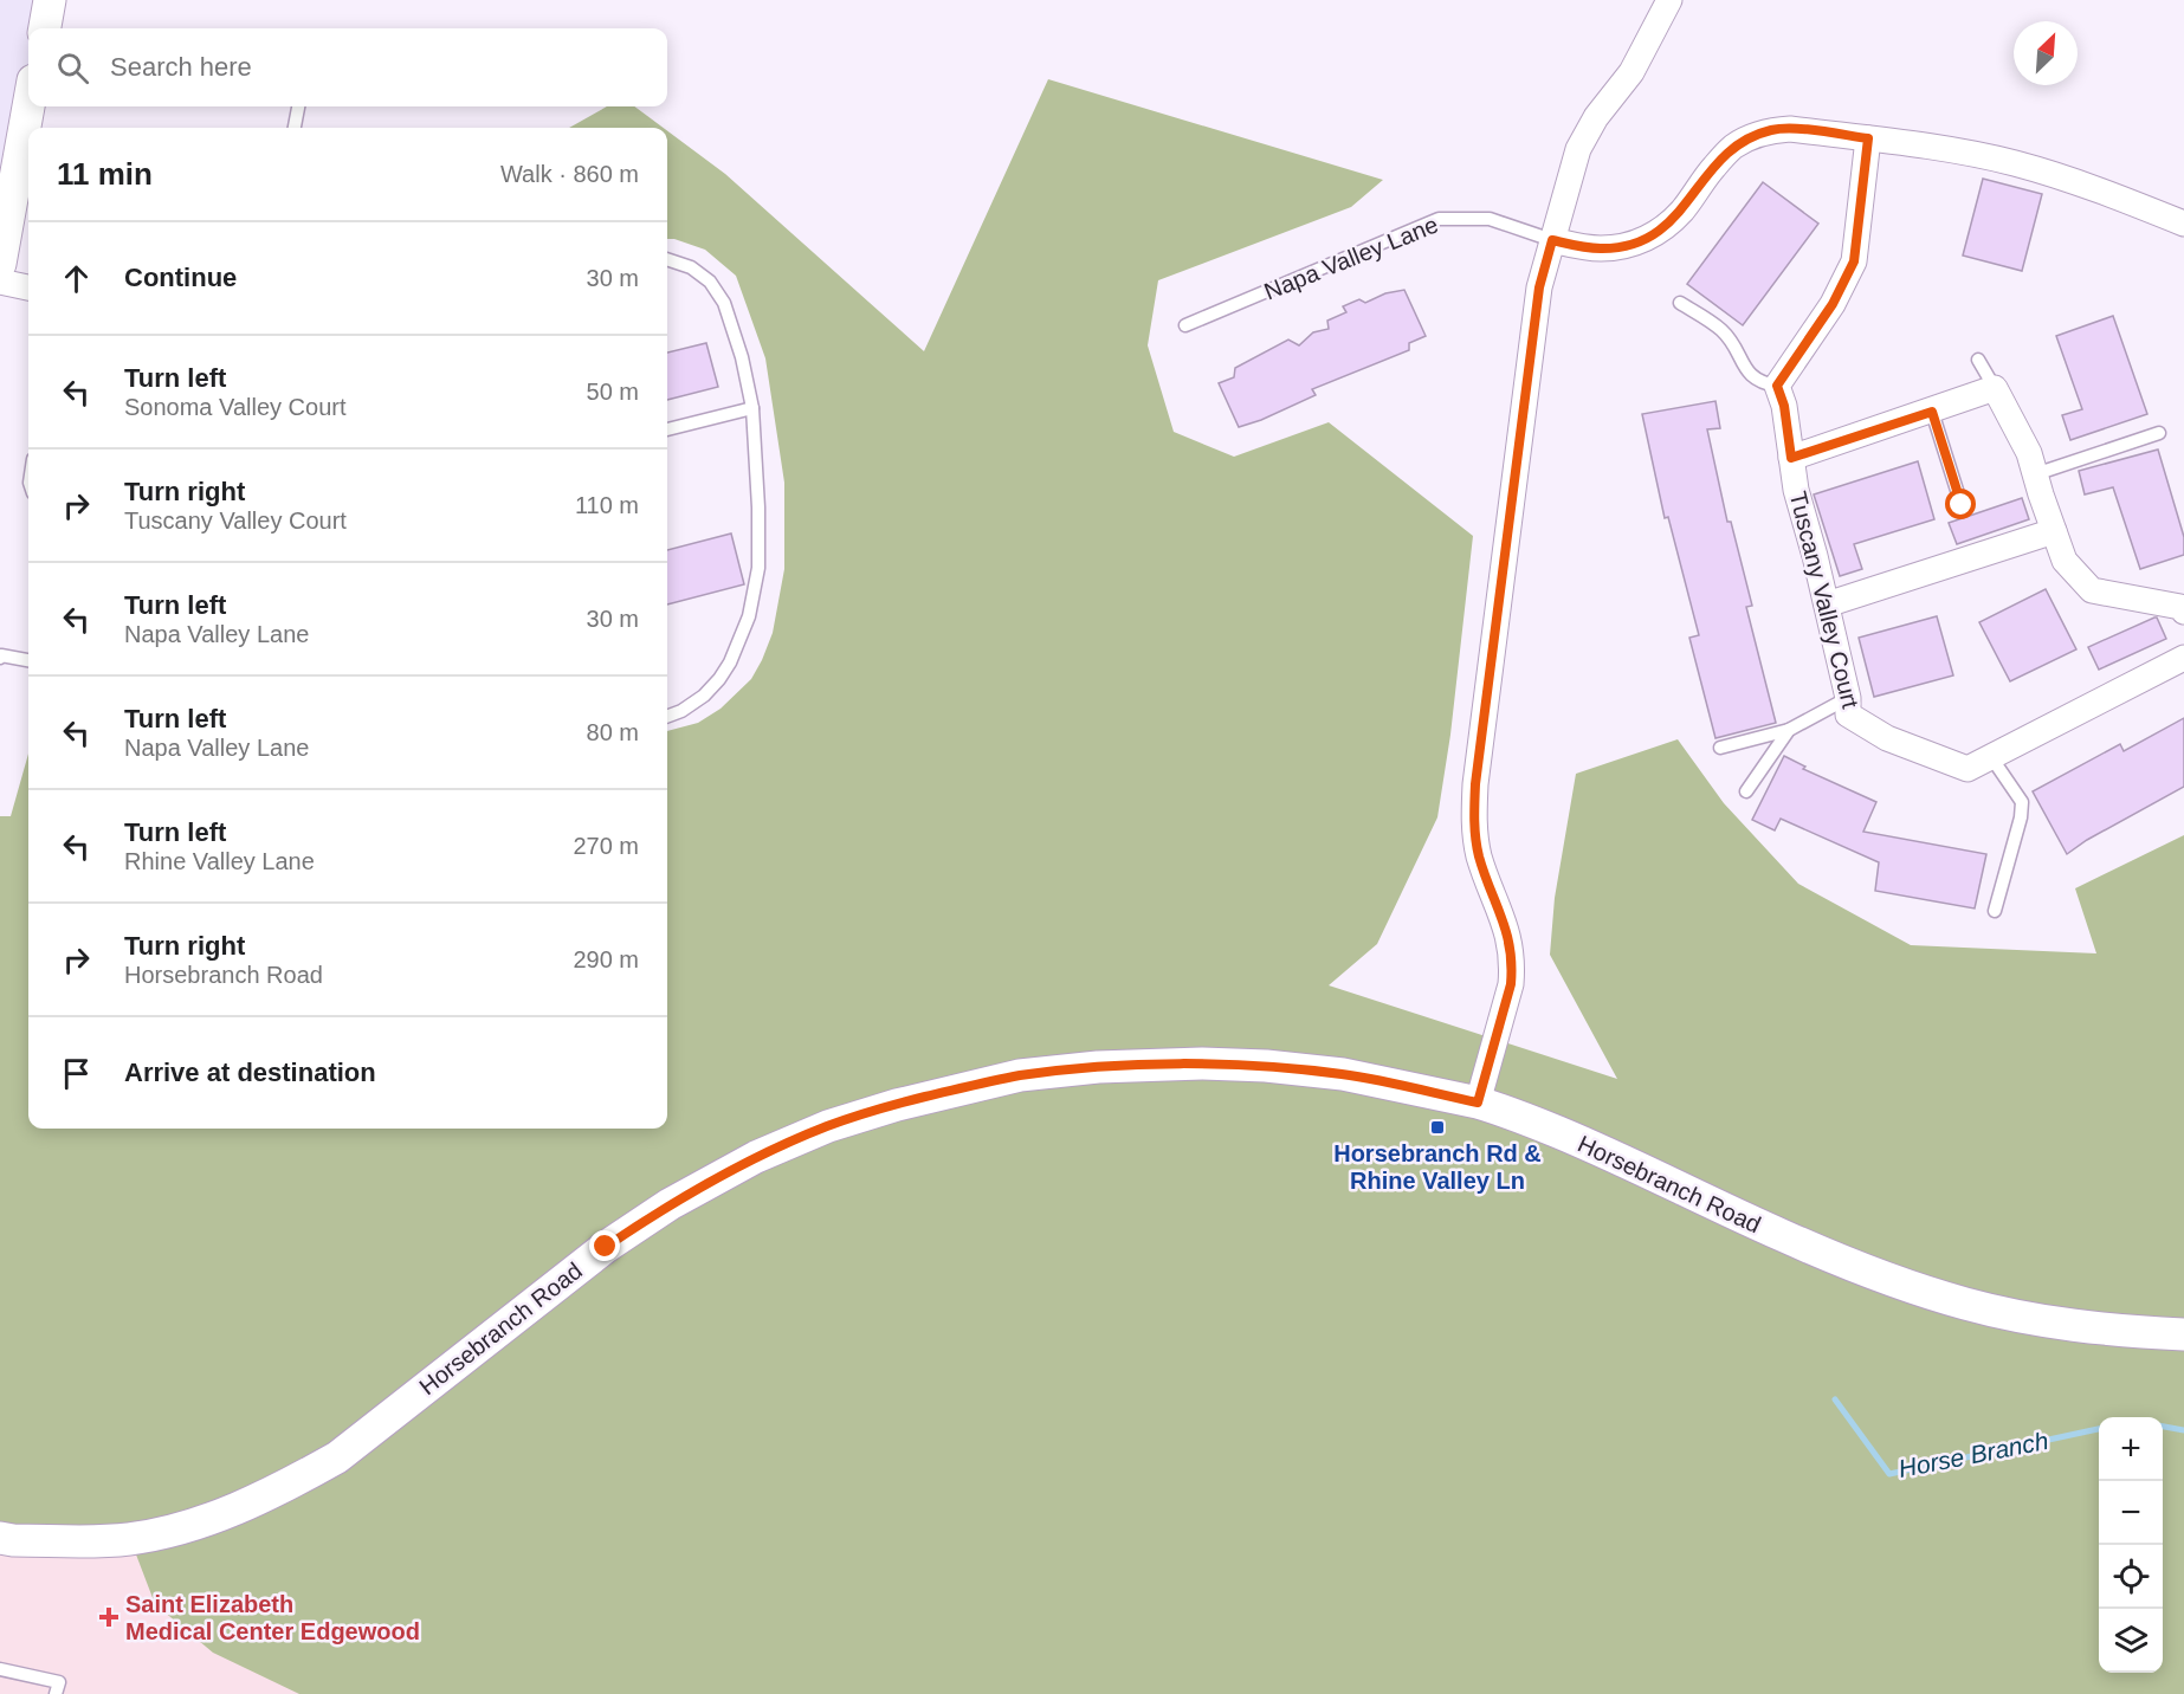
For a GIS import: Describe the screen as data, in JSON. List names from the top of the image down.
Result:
{
  "streets": {
    "street": ["Napa Valley Lane", "Tuscany Valley Court", "Horsebranch Road"]
  },
  "water": ["Horse Branch"],
  "places": {
    "transit": ["Horsebranch Rd & Rhine Valley Ln"],
    "health": ["Saint Elizabeth Medical Center Edgewood"]
  },
  "north": "top right",
  "page": {
    "search": "Search here",
    "heading": ["11 min", "Walk · 860 m"],
    "list": [
      ["Continue", "30 m"],
      ["Turn left", "Sonoma Valley Court", "50 m"],
      ["Turn right", "Tuscany Valley Court", "110 m"],
      ["Turn left", "Napa Valley Lane", "30 m"],
      ["Turn left", "Napa Valley Lane", "80 m"],
      ["Turn left", "Rhine Valley Lane", "270 m"],
      ["Turn right", "Horsebranch Road", "290 m"],
      "Arrive at destination"
    ],
    "map_buttons": ["+", "−"]
  }
}
